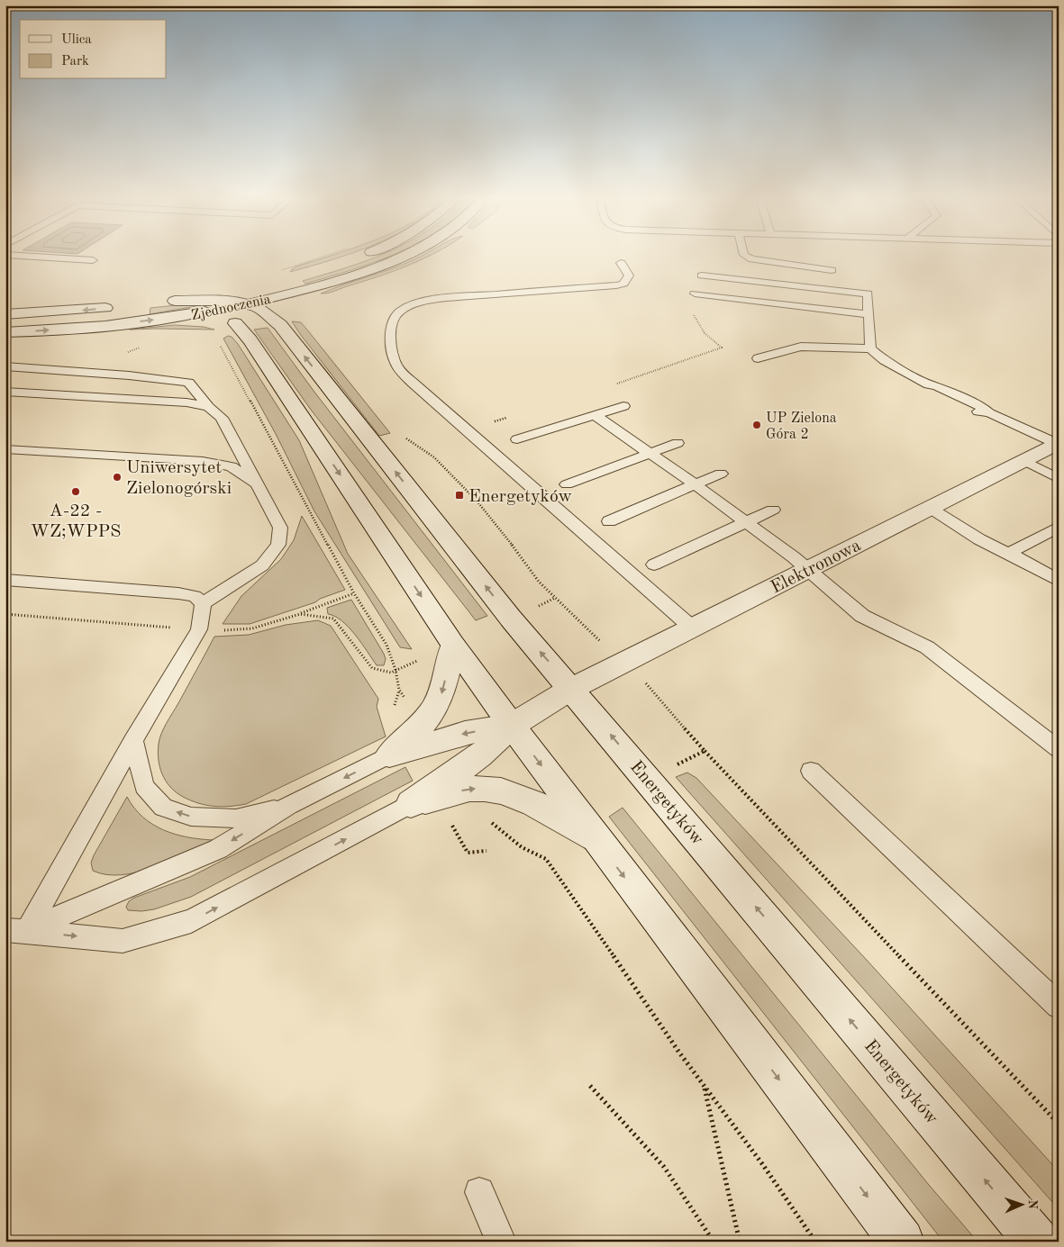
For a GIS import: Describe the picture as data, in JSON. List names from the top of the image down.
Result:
{
  "streets": {
    "main road": ["Zjednoczenia", "Elektronowa", "Energetyków"]
  },
  "crossings": [
    ["Zjednoczenia", "Energetyków"],
    ["Elektronowa", "Energetyków"]
  ],
  "places": {
    "other": ["UP Zielona Góra 2", "Uniwersytet Zielonogórski", "A-22 - WZ;WPPS"],
    "transit": ["Energetyków"]
  },
  "legend": ["Ulica", "Park"],
  "north": "right"
}
